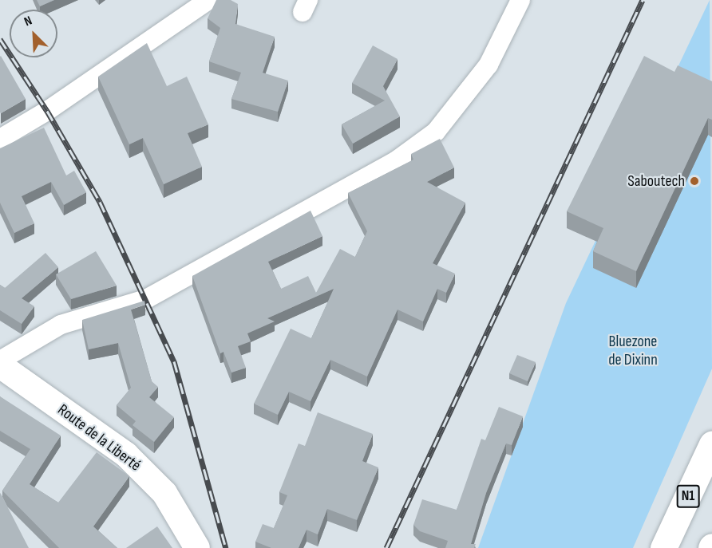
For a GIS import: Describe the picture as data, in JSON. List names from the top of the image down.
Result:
{
  "streets": {
    "highway": ["N1"],
    "main road": ["Route de la Liberté"]
  },
  "parks": ["Bluezone de Dixinn"],
  "places": ["Saboutech"],
  "north": "top left"
}
